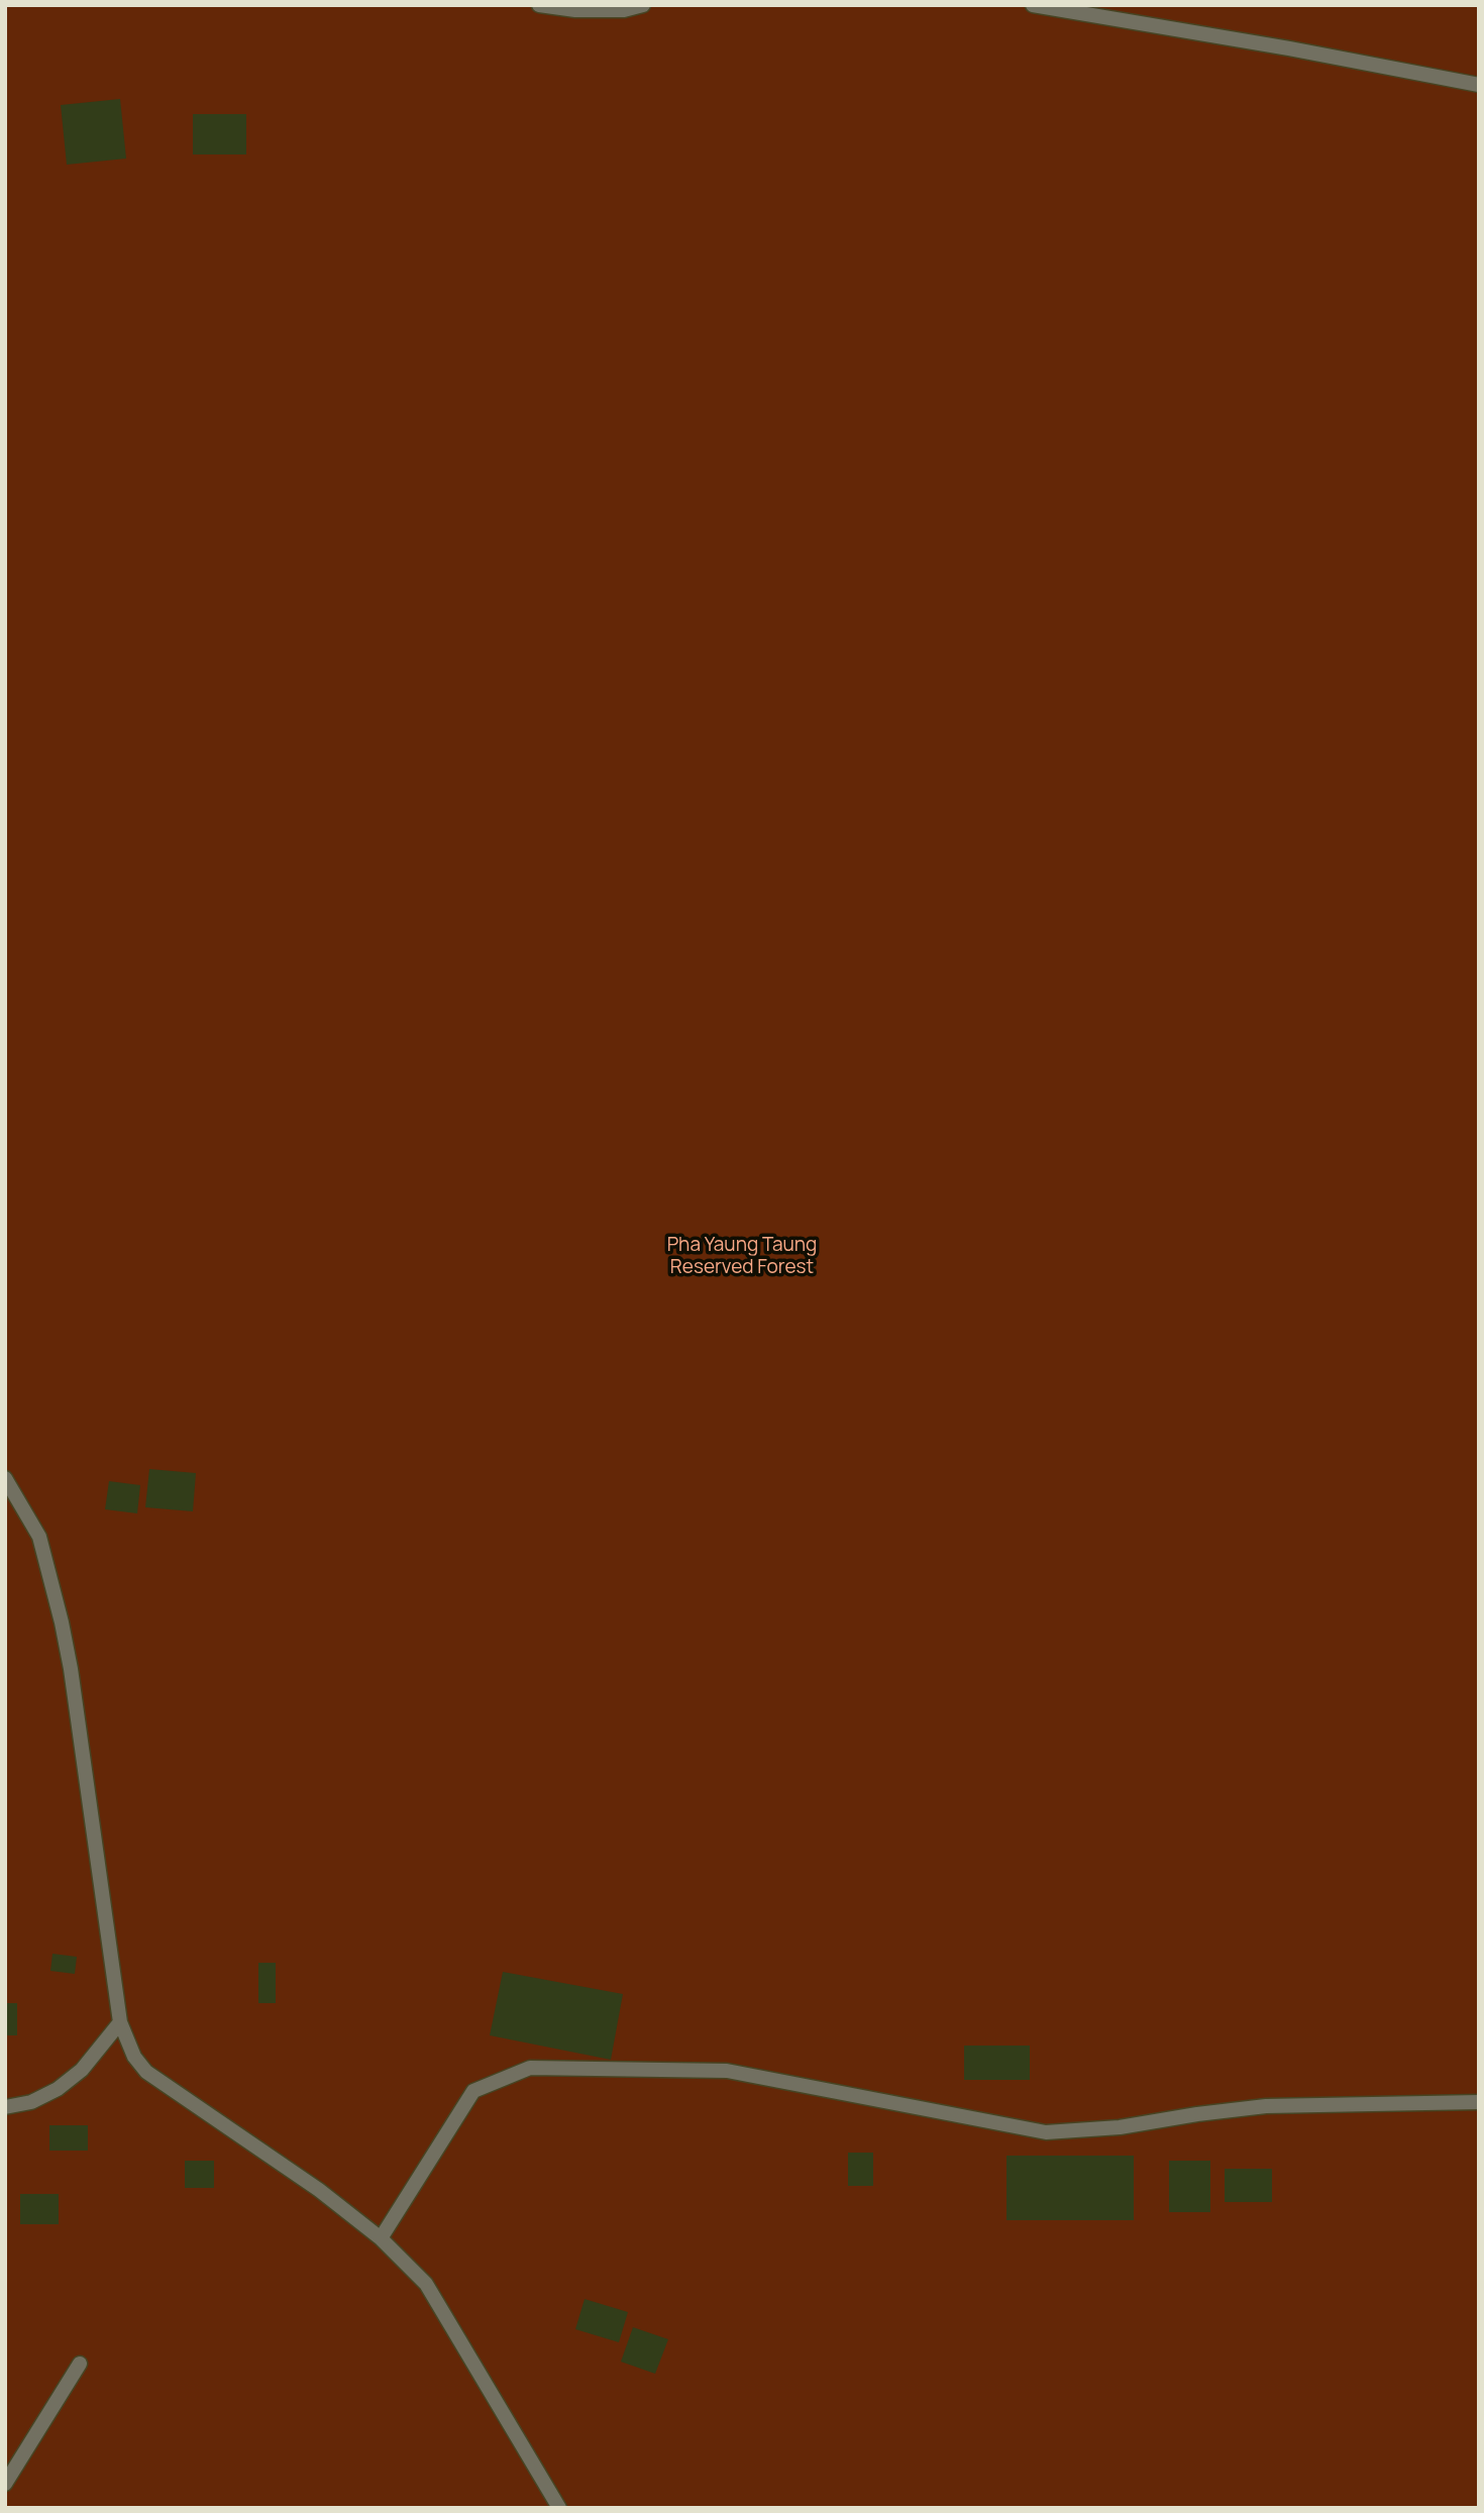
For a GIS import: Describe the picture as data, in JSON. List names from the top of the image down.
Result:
{
  "parks": ["Pha Yaung Taung Reserved Forest"]
}
